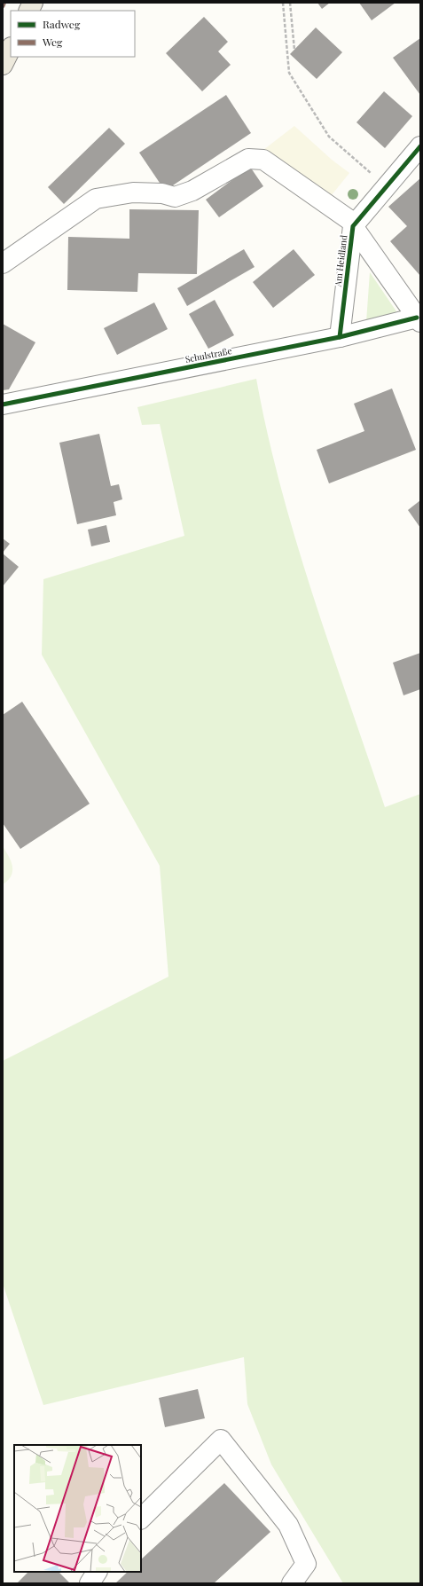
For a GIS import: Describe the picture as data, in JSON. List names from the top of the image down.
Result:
{
  "streets": {
    "street": ["Am Heidland", "Schulstraße"]
  },
  "crossings": [
    ["Am Heidland", "Schulstraße"]
  ],
  "legend": ["Radweg", "Weg"]
}
